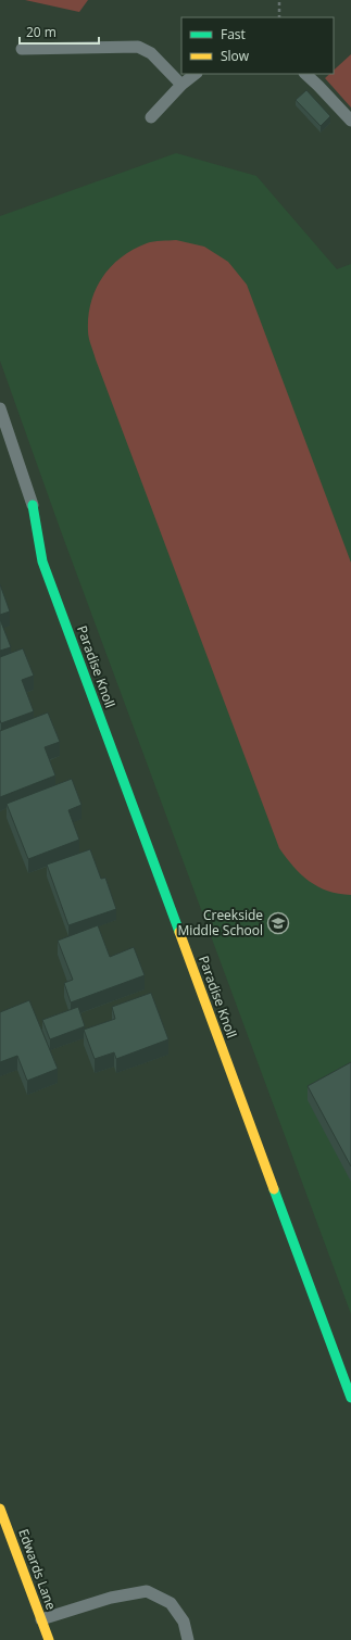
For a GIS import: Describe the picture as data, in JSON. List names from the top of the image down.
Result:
{
  "streets": {
    "street": ["Paradise Knoll", "Edwards Lane"]
  },
  "places": {
    "school or university": ["Creekside Middle School"]
  },
  "legend": ["Fast", "Slow"],
  "scale_bar": "20 m"
}
